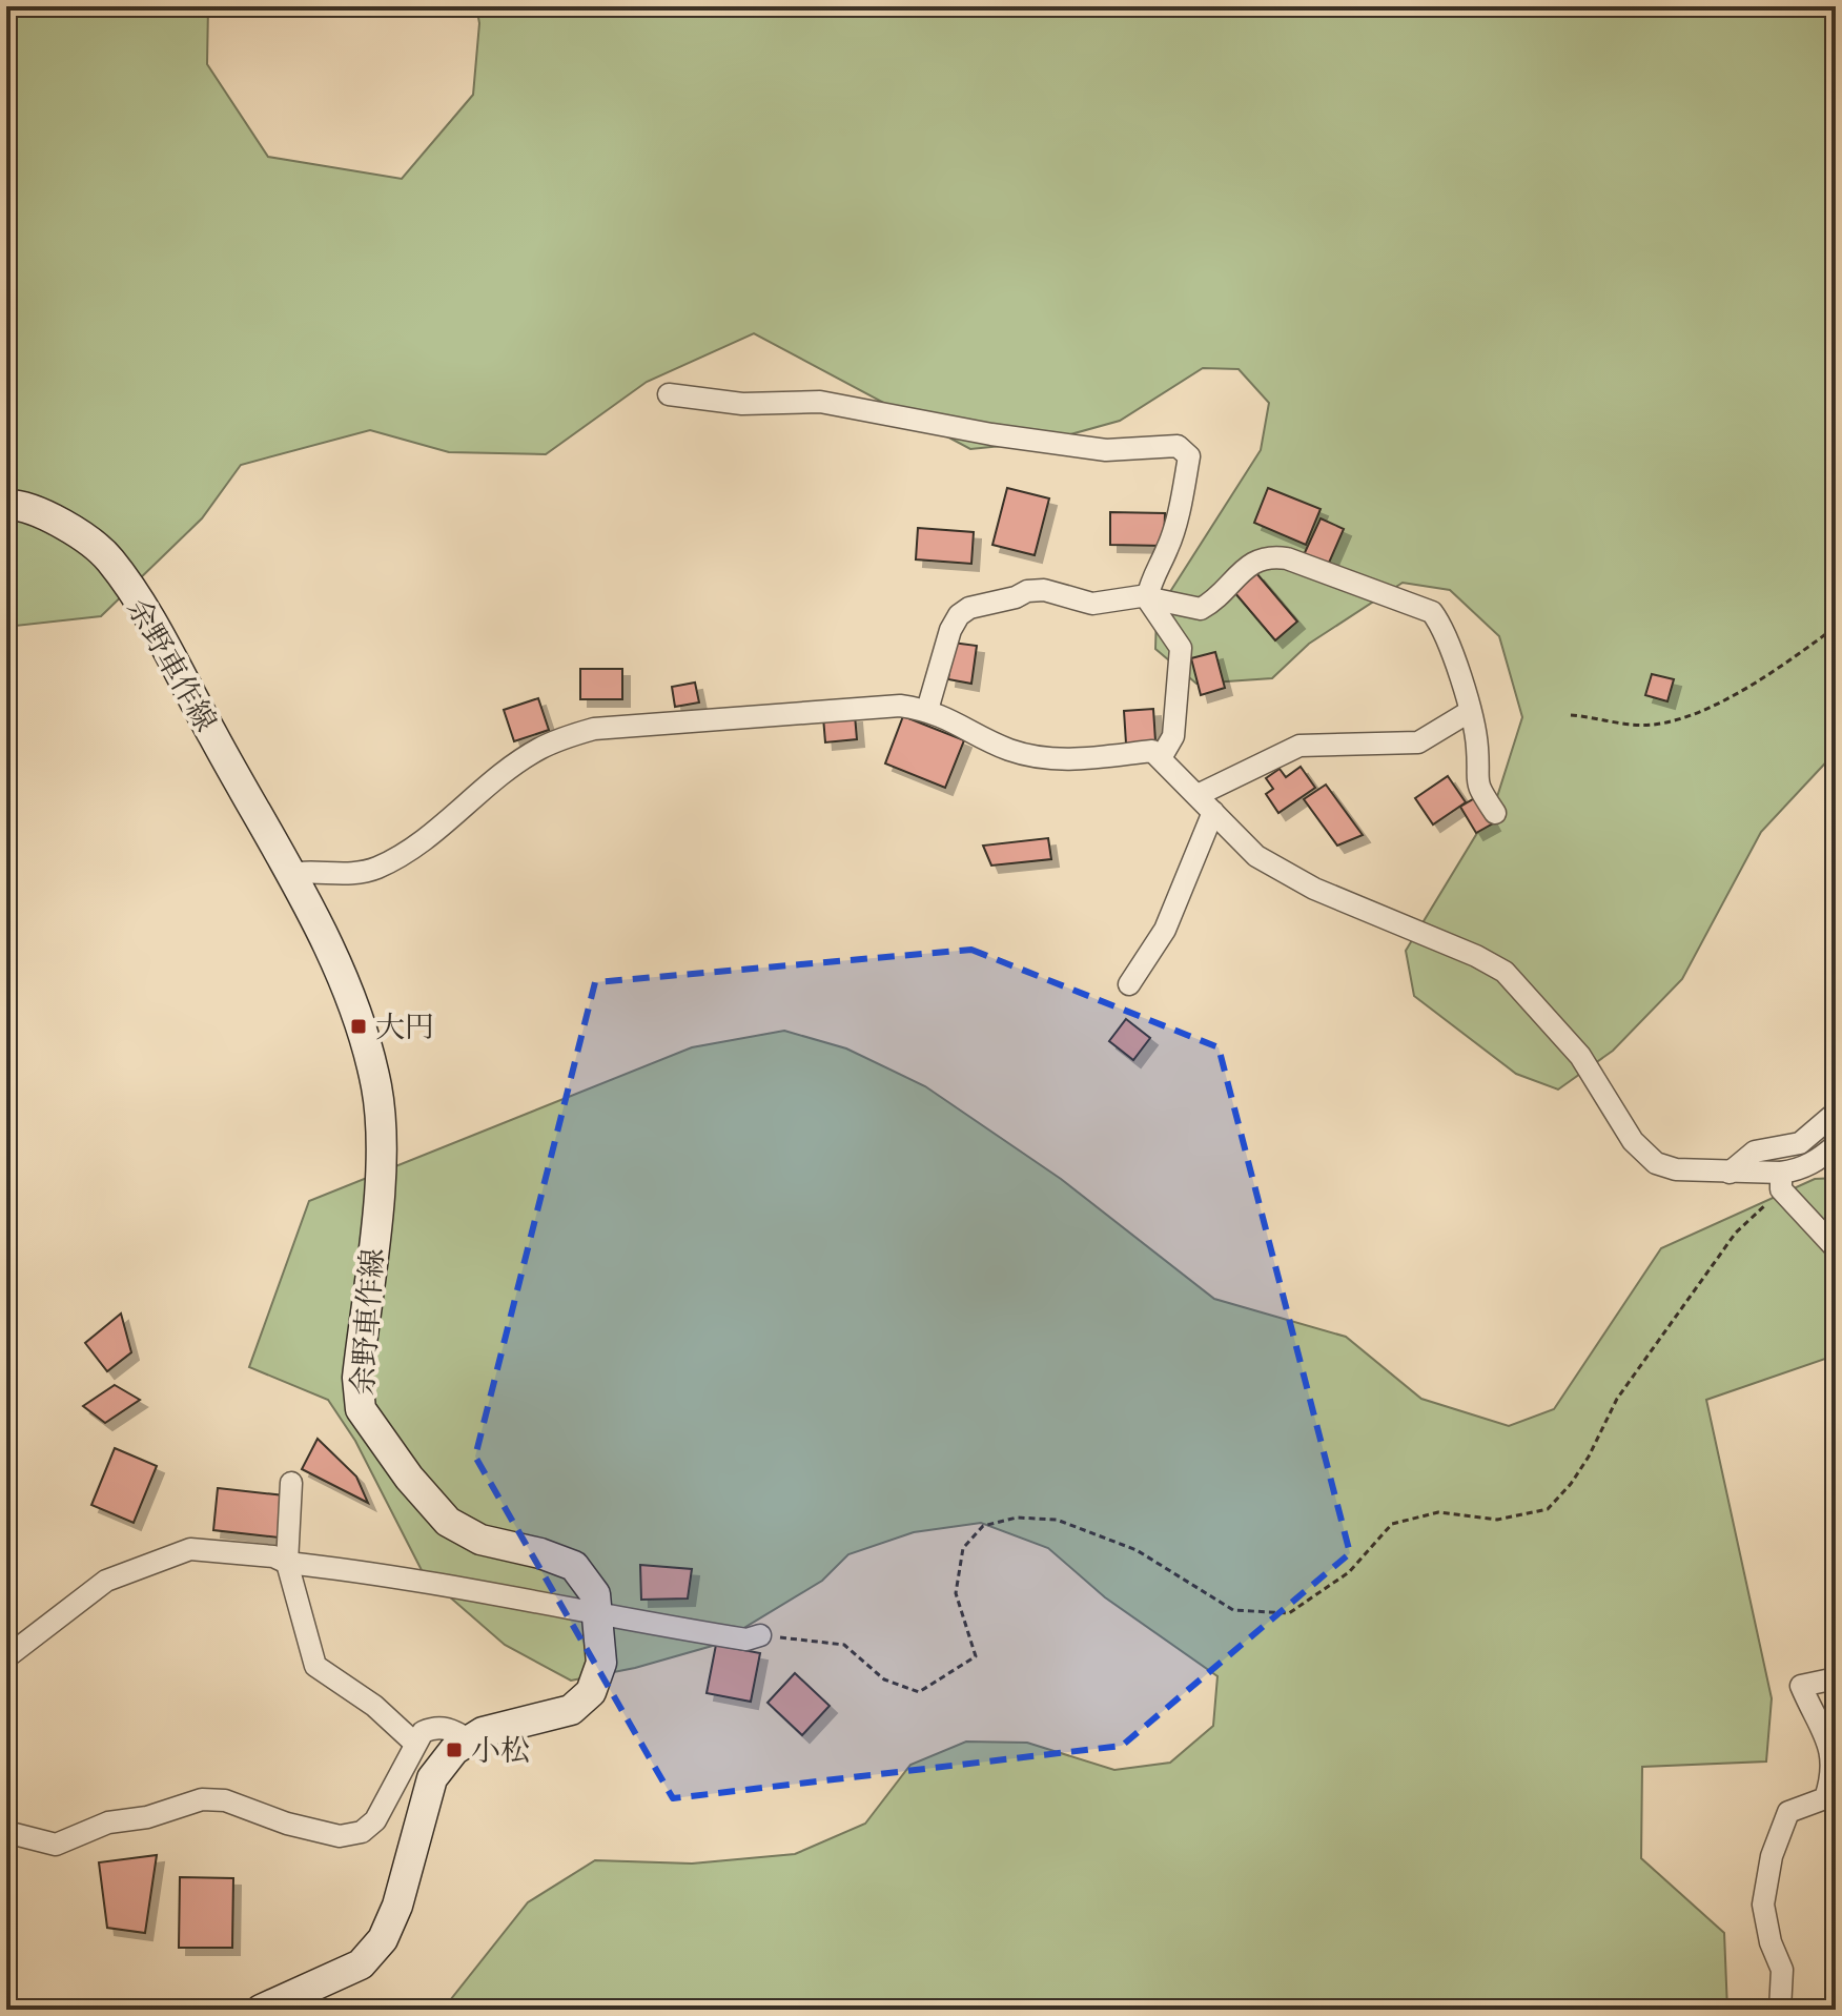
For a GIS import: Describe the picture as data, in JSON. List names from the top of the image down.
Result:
{
  "streets": {
    "main road": ["余野車作線"]
  },
  "places": {
    "transit": ["大円", "小松"]
  }
}
